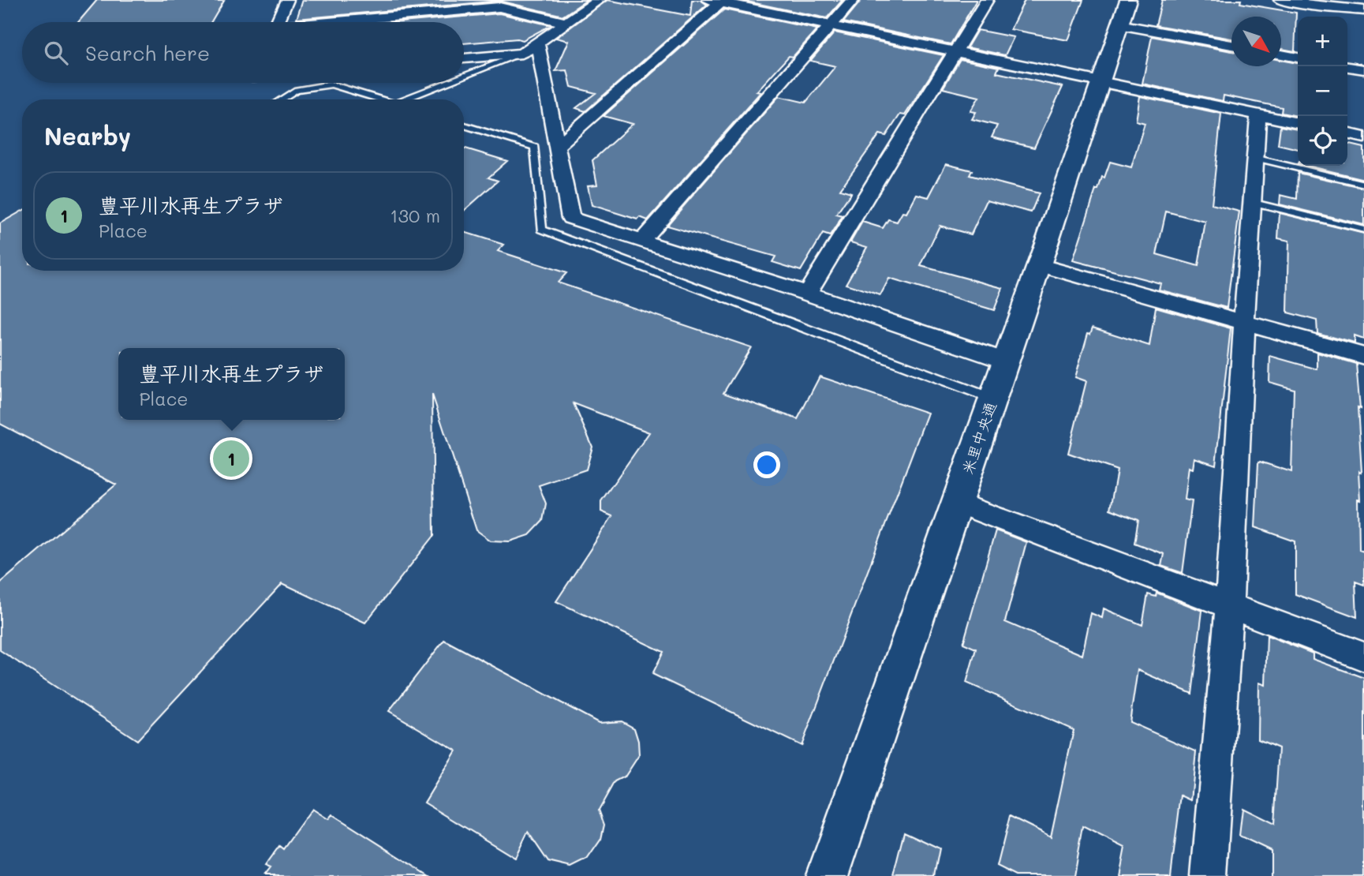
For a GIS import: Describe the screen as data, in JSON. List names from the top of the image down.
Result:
{
  "streets": {
    "street": ["米里中央通"]
  },
  "north": "bottom right",
  "page": {
    "map_buttons": ["+", "−"],
    "search": "Search here",
    "heading": "Nearby",
    "list": [
      {
        "mark": "1",
        "name": "豊平川水再生プラザ",
        "note": "Place",
        "value": "130 m"
      }
    ],
    "popup": ["豊平川水再生プラザ", "Place"],
    "pins": "1"
  }
}
